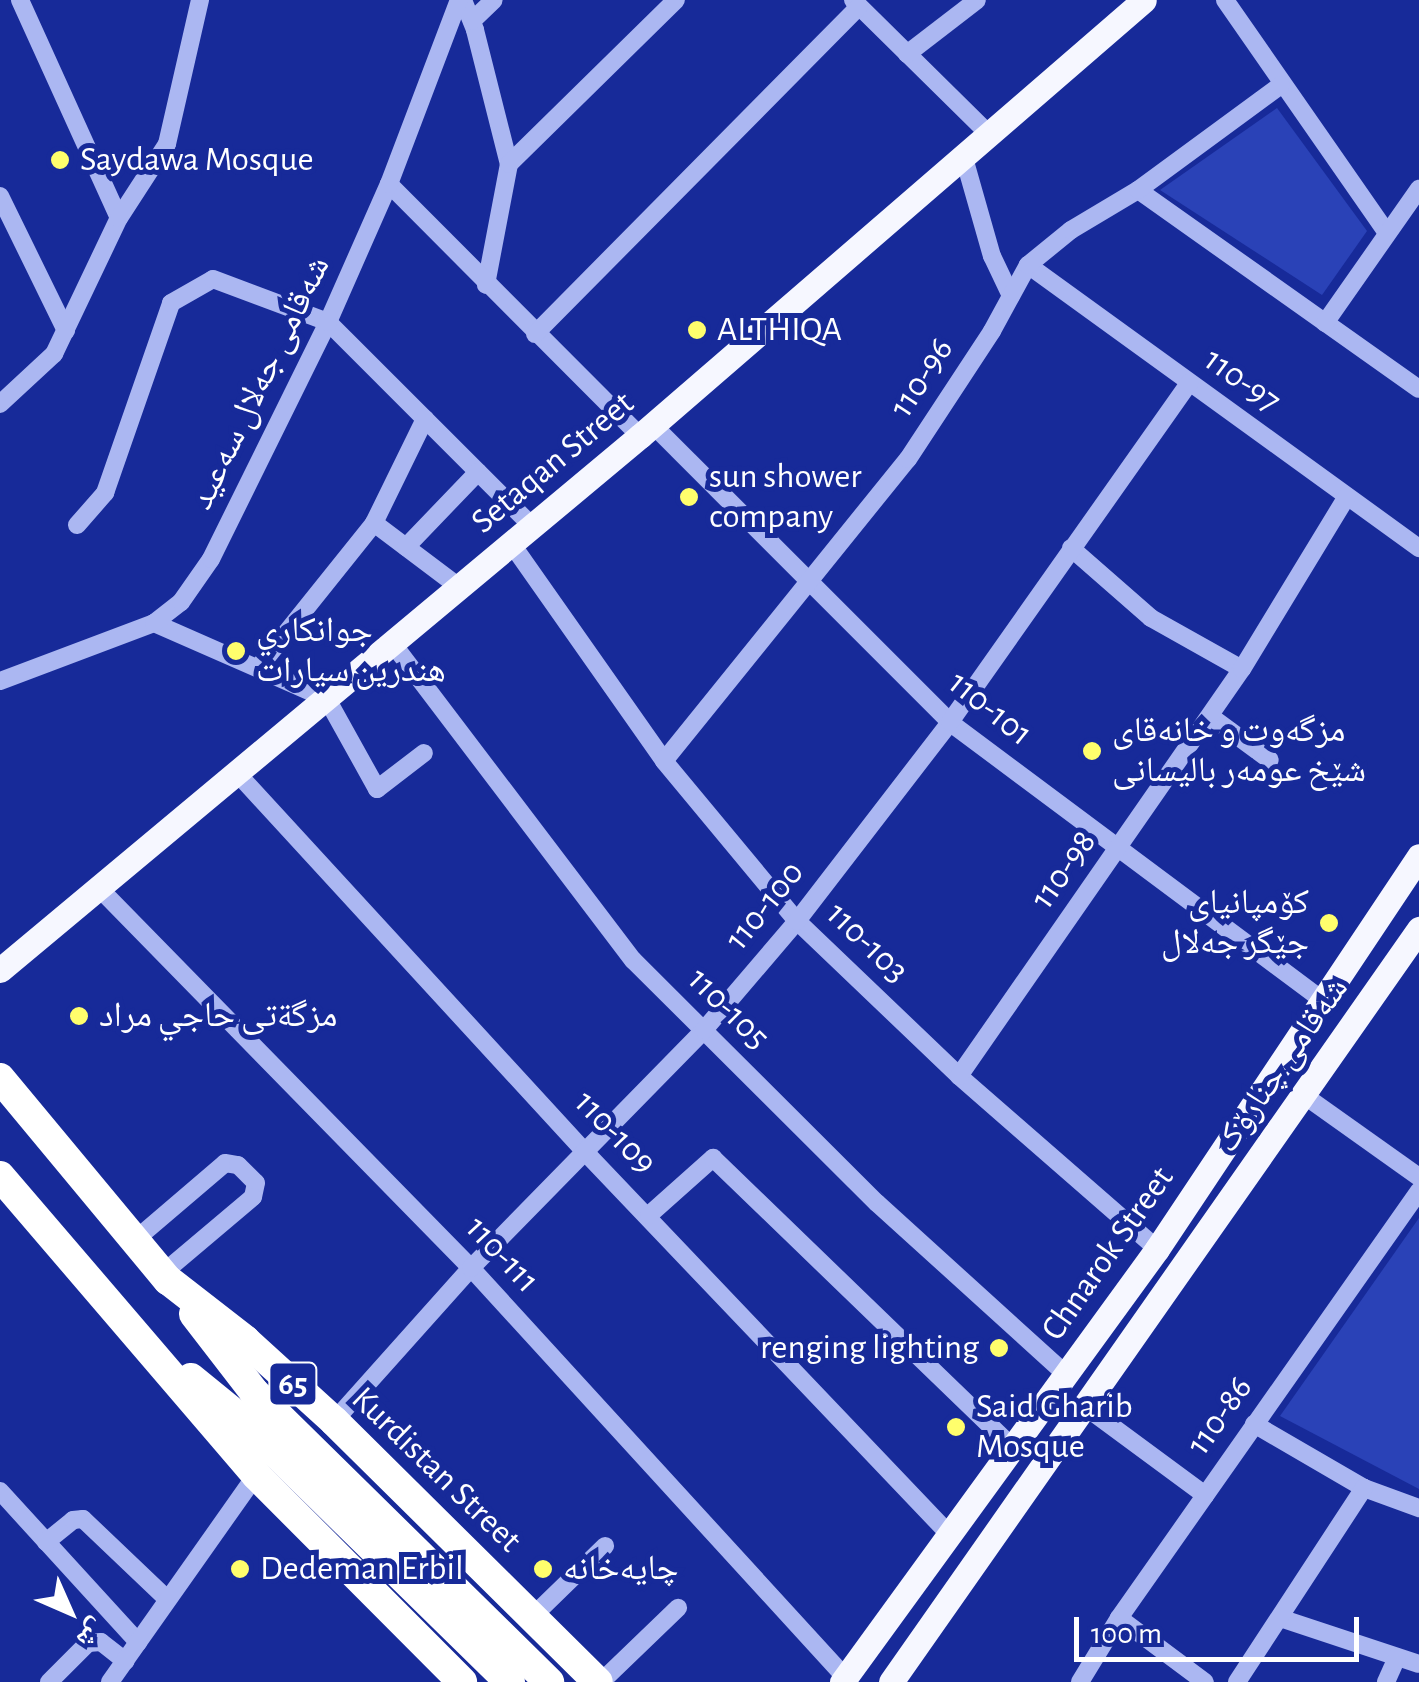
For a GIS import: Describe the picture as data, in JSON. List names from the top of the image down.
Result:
{
  "streets": {
    "highway": ["65", "Kurdistan Street"],
    "main road": ["Setaqan Street", "شەقامی چنارۆک", "Chnarok Street"],
    "street": [
      "110-96",
      "110-97",
      "شەقامی جەلال سەعید",
      "110-101",
      "110-98",
      "110-100",
      "110-103",
      "110-105",
      "110-109",
      "110-111",
      "110-86"
    ]
  },
  "crossings": [
    ["110-96", "110-97"],
    ["110-96", "110-101"],
    ["110-96", "110-103"],
    ["110-97", "110-98"],
    ["110-97", "110-100"],
    ["شەقامی جەلال سەعید", "110-101"],
    ["Setaqan Street", "110-101"],
    ["Setaqan Street", "110-103"],
    ["Setaqan Street", "110-105"],
    ["Setaqan Street", "110-109"],
    ["Setaqan Street", "110-111"],
    ["110-101", "110-98"],
    ["110-101", "110-100"],
    ["110-101", "Chnarok Street"],
    ["110-98", "110-103"],
    ["110-100", "110-103"],
    ["110-100", "110-105"],
    ["110-100", "110-109"],
    ["110-100", "110-111"],
    ["110-100", "Kurdistan Street"],
    ["110-103", "Chnarok Street"],
    ["110-105", "Chnarok Street"],
    ["110-109", "Chnarok Street"],
    ["Chnarok Street", "110-111"]
  ],
  "places": [
    "Saydawa Mosque",
    "ALTHIQA",
    "sun shower company",
    "جوانكاري هندرين سيارات",
    "مزگەوت و خانەقای شێخ عومەر بالیسانی",
    "کۆمپانیای جێگر جەلال",
    "مزگةتی حاجي مراد",
    "renging lighting",
    "Said Gharib Mosque",
    "Dedeman Erbil",
    "چایەخانە"
  ],
  "scale_bar": "100 m",
  "north": "bottom right"
}
